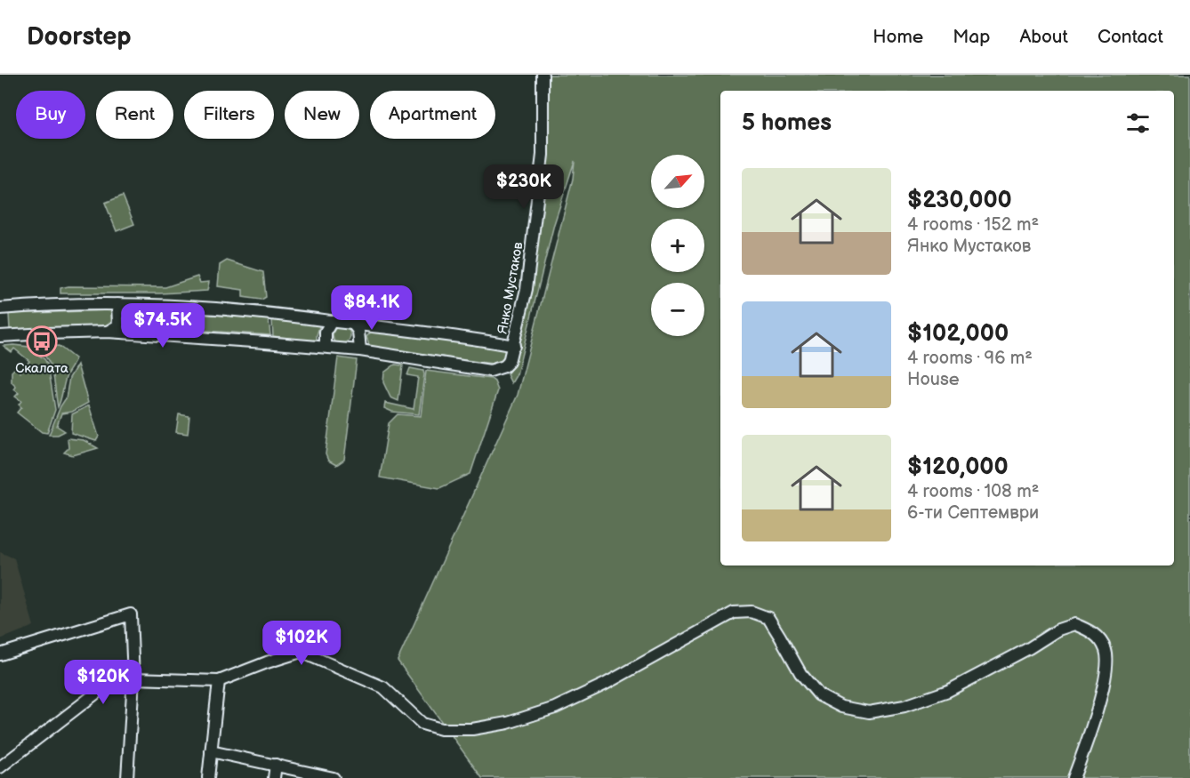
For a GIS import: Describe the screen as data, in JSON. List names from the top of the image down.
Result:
{
  "streets": {
    "street": ["Янко Мустаков"]
  },
  "places": {
    "bus stop": ["Скалата"]
  },
  "north": "top right",
  "page": {
    "header": "Doorstep",
    "nav": [
      "Home",
      "Map",
      "About",
      "Contact"
    ],
    "chip": [
      "Buy",
      "Rent",
      "Filters",
      "New",
      "Apartment"
    ],
    "heading": "5 homes",
    "map_buttons": ["+", "−"],
    "list": [
      {
        "name": "$230,000",
        "note": "4 rooms · 152 m² · Янко Мустаков"
      },
      {
        "name": "$102,000",
        "note": "4 rooms · 96 m² · House"
      },
      {
        "name": "$120,000",
        "note": "4 rooms · 108 m² · 6-ти Септември"
      }
    ],
    "price": [
      "$230K",
      "$84.1K",
      "$74.5K",
      "$102K",
      "$120K"
    ]
  }
}
